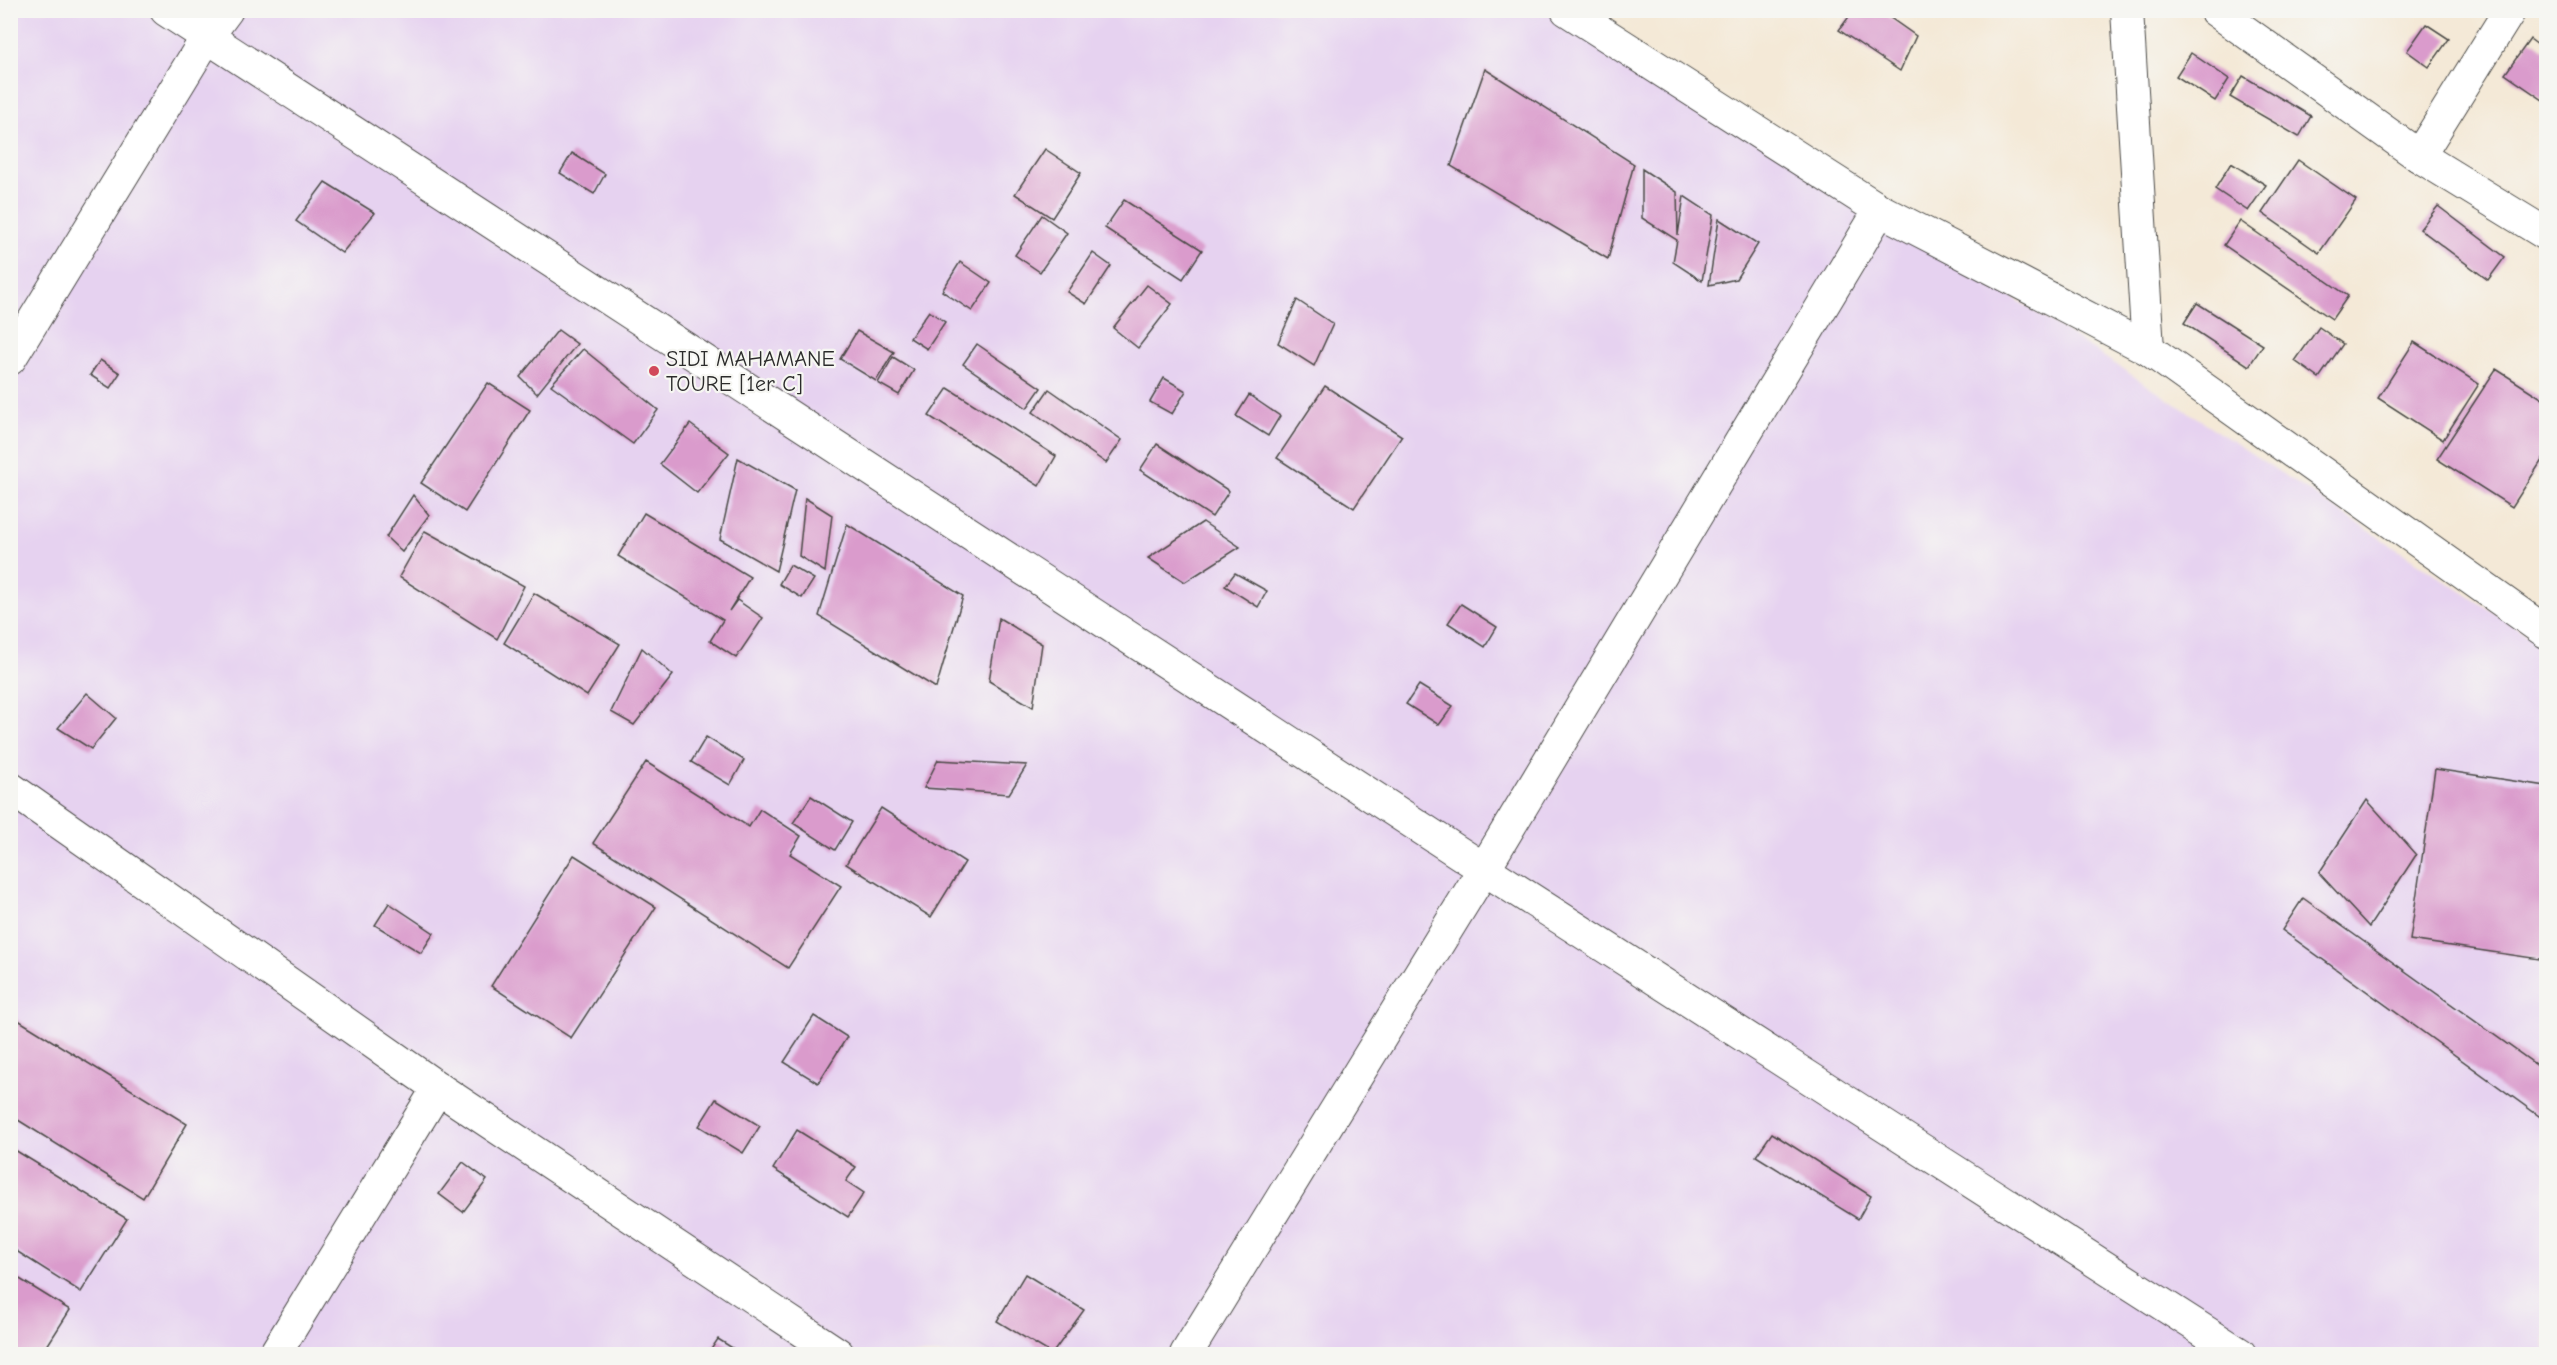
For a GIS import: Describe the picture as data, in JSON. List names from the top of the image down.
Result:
{
  "places": ["SIDI MAHAMANE TOURE [1er C]"]
}
